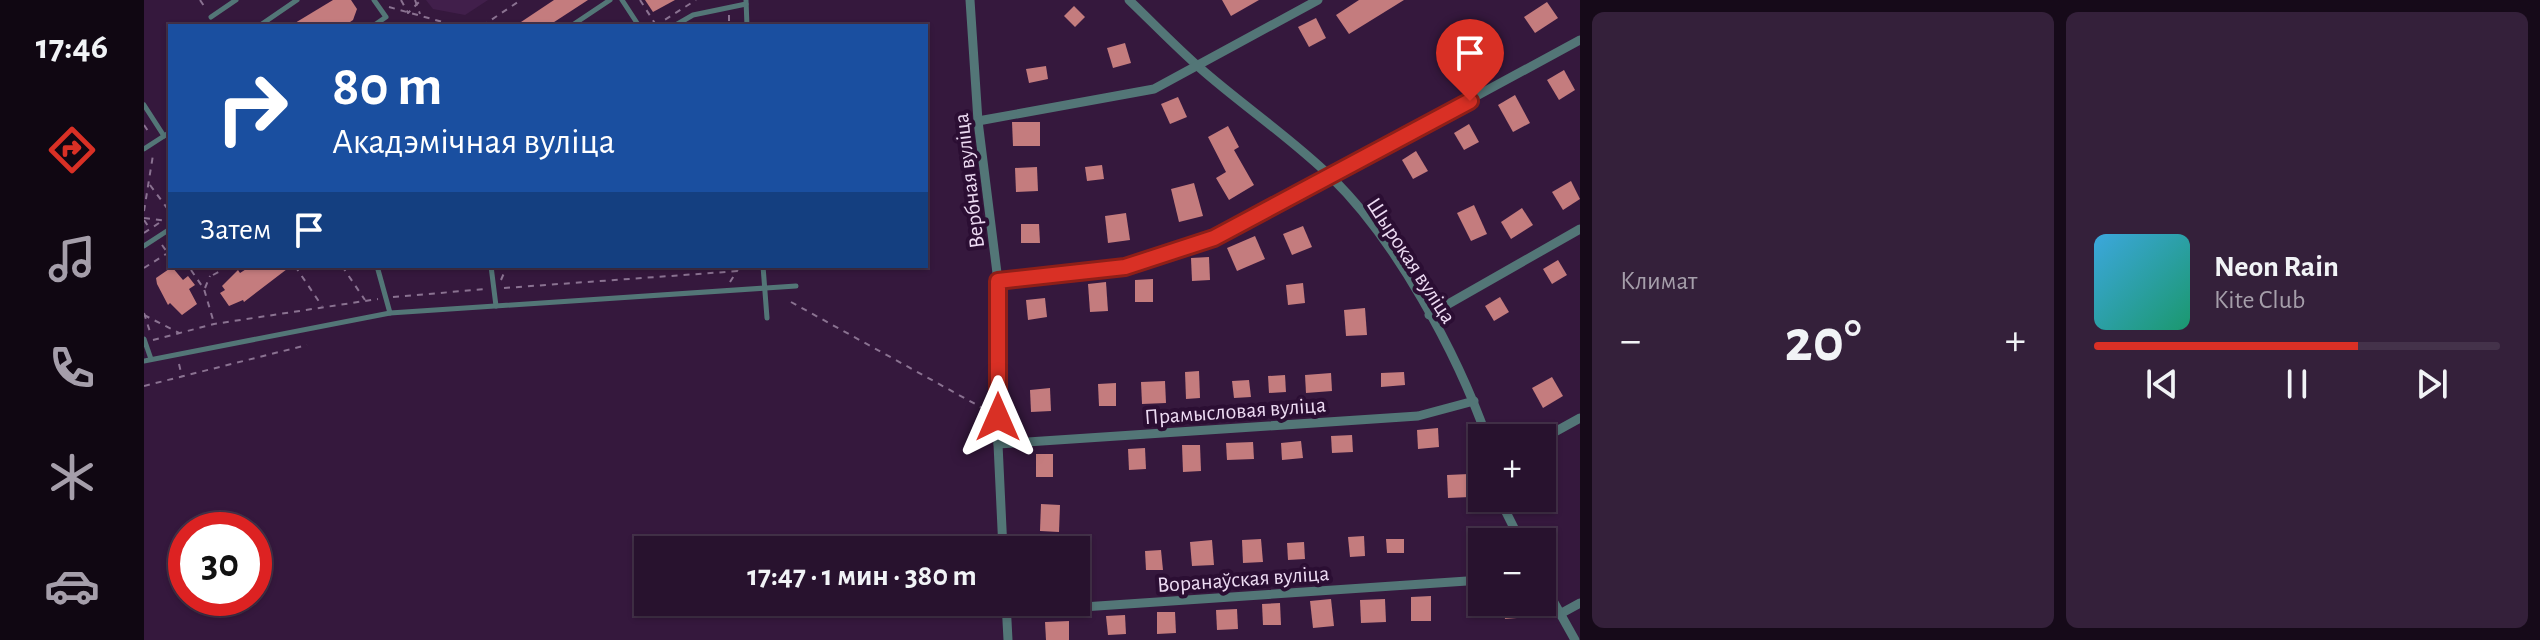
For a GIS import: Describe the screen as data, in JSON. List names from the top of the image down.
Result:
{
  "streets": {
    "street": [
      "Вербная вуліца",
      "Шырокая вуліца",
      "Прамысловая вуліца",
      "Воранаўская вуліца"
    ]
  },
  "crossings": [
    ["Вербная вуліца", "Прамысловая вуліца"],
    ["Шырокая вуліца", "Прамысловая вуліца"]
  ],
  "page": {
    "tabs": "17:46",
    "tile": "Климат",
    "turn": ["80 m", "Акадэмічная вуліца"],
    "then": "Затем",
    "song": ["Neon Rain", "Kite Club"],
    "heat": ["−", "20°", "+"],
    "map_buttons": ["+", "−"],
    "limit": "30",
    "trip": "17:47 · 1 мин · 380 m"
  }
}
